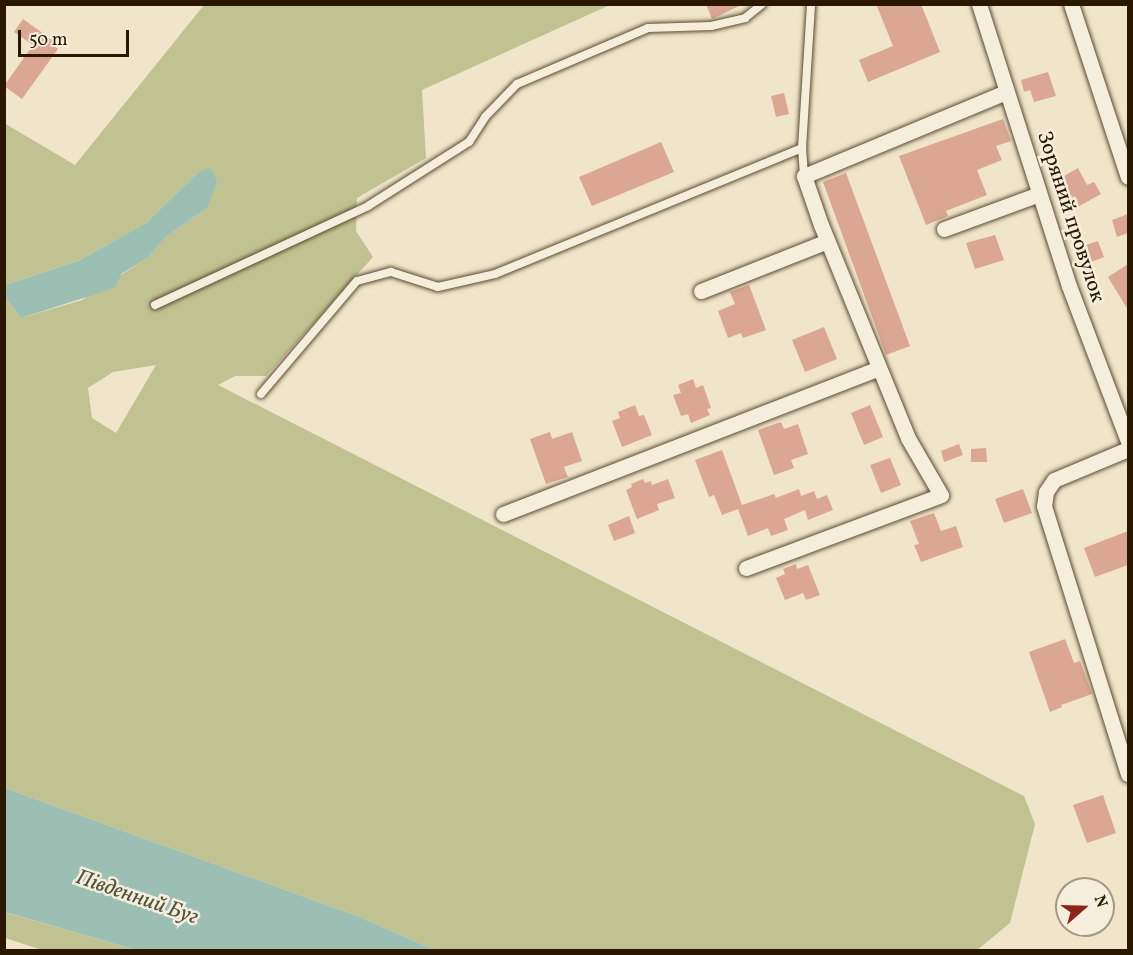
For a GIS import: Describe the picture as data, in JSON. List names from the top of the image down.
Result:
{
  "streets": {
    "street": ["Зоряний провулок"]
  },
  "water": ["Південний Буг"],
  "scale_bar": "50 m",
  "north": "right"
}
